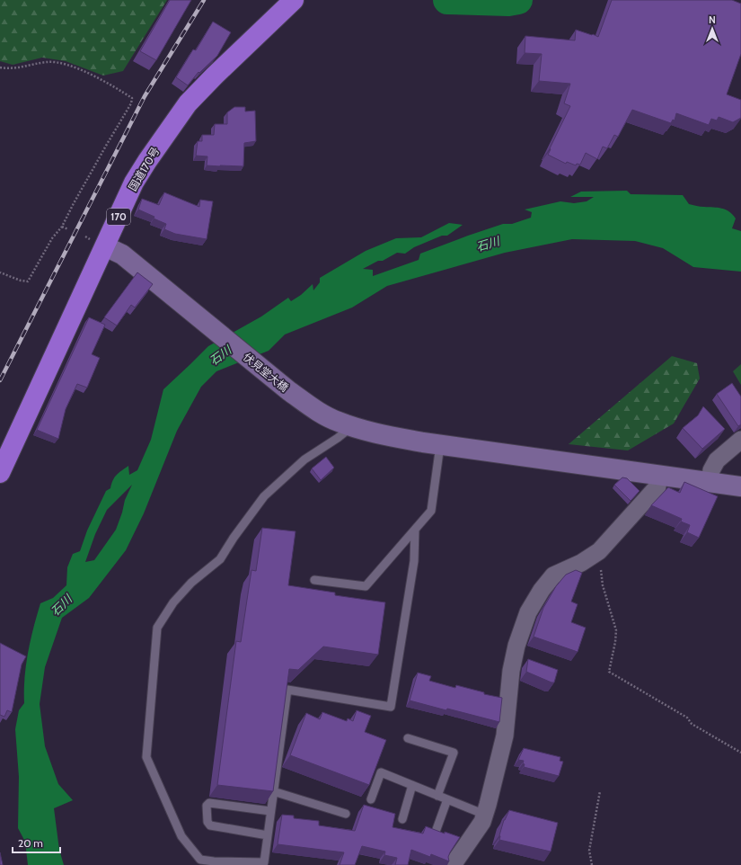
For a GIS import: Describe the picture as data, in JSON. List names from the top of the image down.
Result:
{
  "streets": {
    "highway": ["国道170号", "170"],
    "street": ["伏見堂大橋"]
  },
  "crossings": [
    ["国道170号", "伏見堂大橋"]
  ],
  "water": ["石川"],
  "scale_bar": "20 m",
  "north": "top"
}
